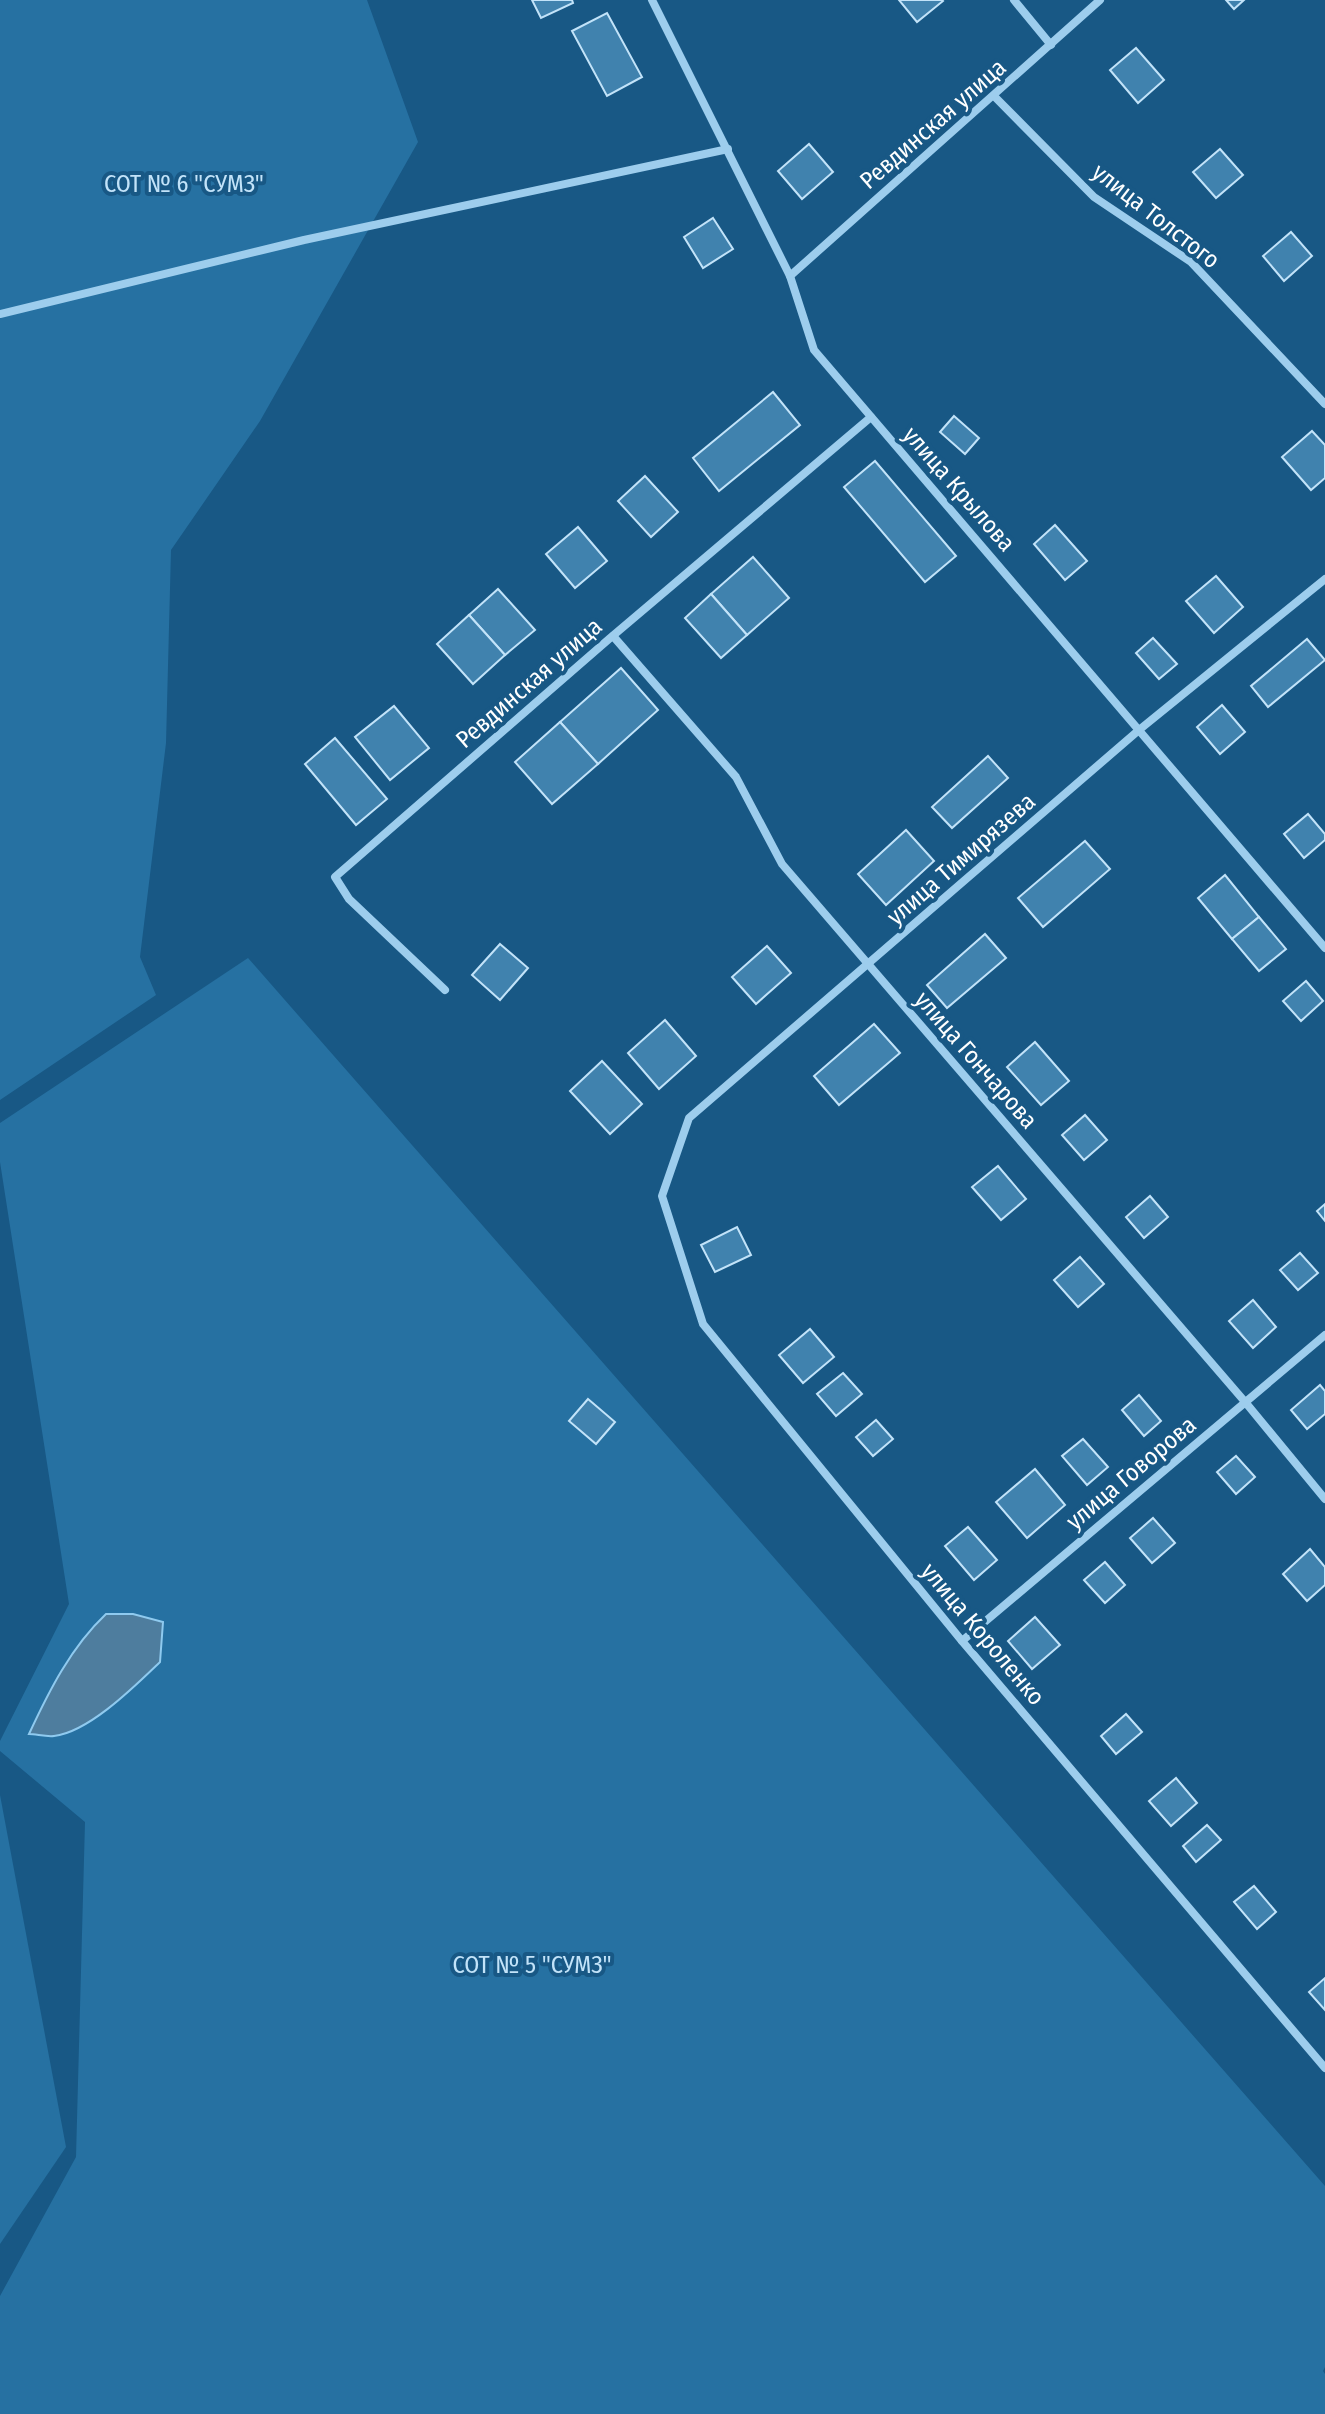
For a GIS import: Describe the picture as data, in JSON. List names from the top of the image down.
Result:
{
  "streets": {
    "street": [
      "Ревдинская улица",
      "улица Толстого",
      "улица Крылова",
      "улица Тимирязева",
      "улица Гончарова",
      "улица Говорова",
      "улица Короленко"
    ]
  },
  "crossings": [
    ["Ревдинская улица", "улица Толстого"],
    ["Ревдинская улица", "улица Крылова"],
    ["Ревдинская улица", "улица Гончарова"],
    ["улица Крылова", "улица Тимирязева"],
    ["улица Тимирязева", "улица Гончарова"],
    ["улица Тимирязева", "улица Короленко"],
    ["улица Гончарова", "улица Говорова"],
    ["улица Говорова", "улица Короленко"]
  ],
  "parks": ["СОТ № 6 \"СУМЗ\"", "СОТ № 5 \"СУМЗ\""]
}
